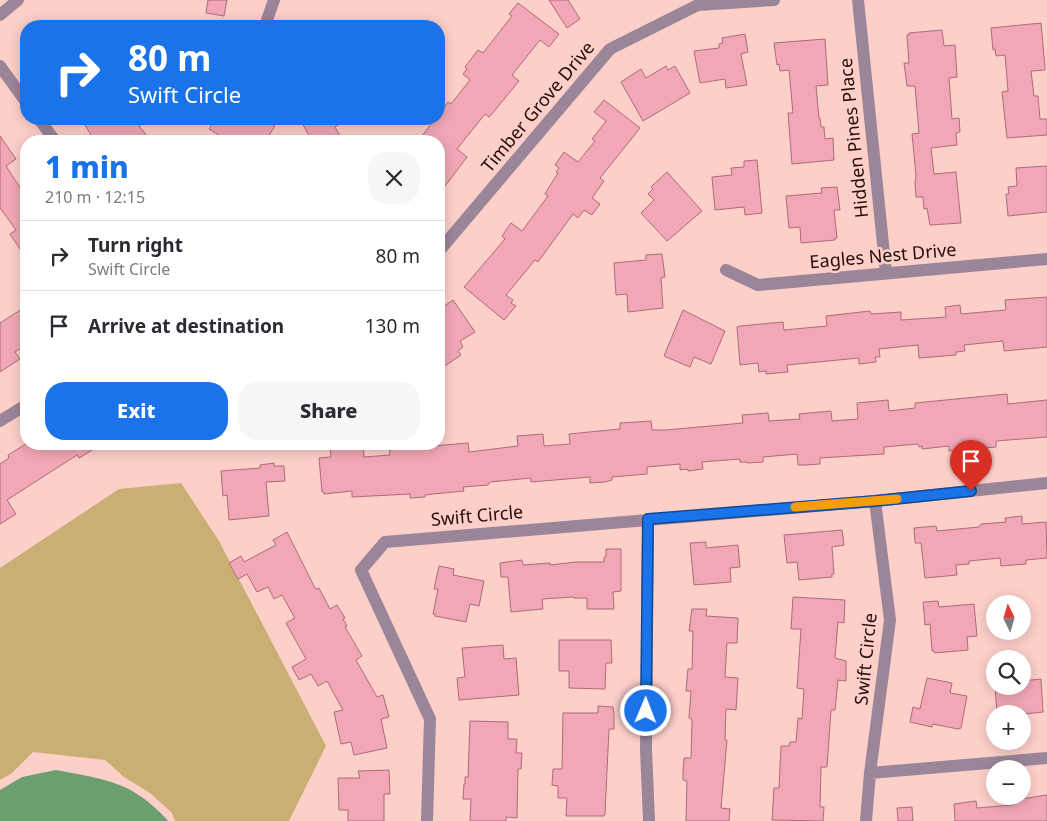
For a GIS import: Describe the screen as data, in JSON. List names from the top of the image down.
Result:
{
  "streets": {
    "street": [
      "Timber Grove Drive",
      "Hidden Pines Place",
      "Eagles Nest Drive",
      "Swift Circle"
    ]
  },
  "crossings": [
    ["Hidden Pines Place", "Eagles Nest Drive"]
  ],
  "north": "top",
  "page": {
    "turn": ["80 m", "Swift Circle"],
    "heading": ["1 min", "210 m · 12:15"],
    "list": [
      {
        "name": "Turn right",
        "note": "Swift Circle",
        "value": "80 m"
      },
      {
        "name": "Arrive at destination",
        "value": "130 m"
      }
    ],
    "buttons": ["Exit", "Share"],
    "map_buttons": ["+", "−"]
  }
}
